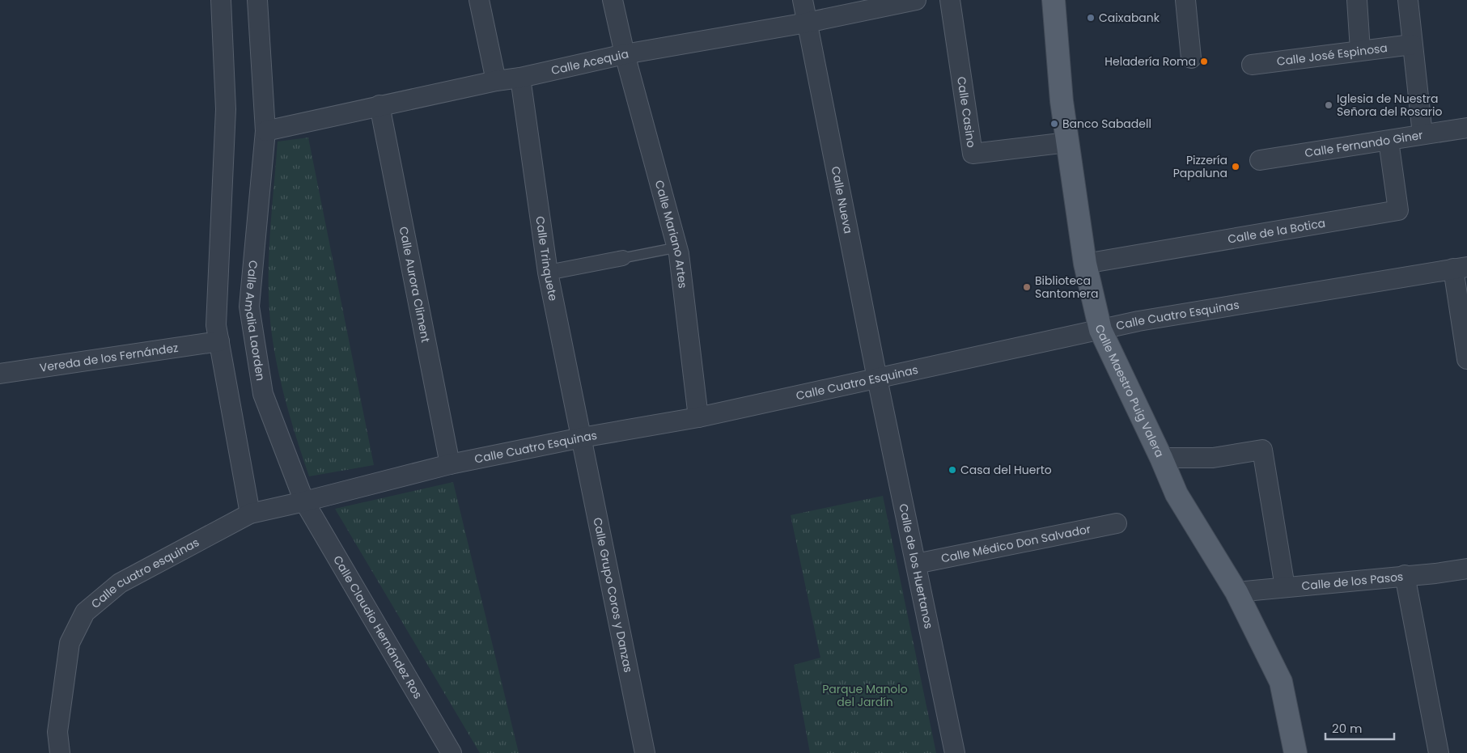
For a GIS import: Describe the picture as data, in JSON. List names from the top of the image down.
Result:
{
  "streets": {
    "main road": ["Calle Maestro Puig Valera"],
    "street": [
      "Calle José Espinosa",
      "Calle Acequia",
      "Calle Casino",
      "Calle Fernando Giner",
      "Calle Nueva",
      "Calle de la Botica",
      "Calle Mariano Artes",
      "Calle Trinquete",
      "Calle Aurora Climent",
      "Calle Cuatro Esquinas",
      "Calle Amalia Laorden",
      "Vereda de los Fernández",
      "Calle Médico Don Salvador",
      "Calle de los Huertanos",
      "Calle cuatro esquinas",
      "Calle de los Pasos",
      "Calle Grupo Coros y Danzas",
      "Calle Claudio Hernández Ros"
    ]
  },
  "crossings": [
    ["Calle Acequia", "Calle Nueva"],
    ["Calle Acequia", "Calle Mariano Artes"],
    ["Calle Acequia", "Calle Trinquete"],
    ["Calle Acequia", "Calle Aurora Climent"],
    ["Calle Acequia", "Calle Amalia Laorden"],
    ["Calle Casino", "Calle Maestro Puig Valera"],
    ["Calle Fernando Giner", "Calle de la Botica"],
    ["Calle Nueva", "Calle Cuatro Esquinas"],
    ["Calle Nueva", "Calle de los Huertanos"],
    ["Calle de la Botica", "Calle Maestro Puig Valera"],
    ["Calle Mariano Artes", "Calle Cuatro Esquinas"],
    ["Calle Trinquete", "Calle Cuatro Esquinas"],
    ["Calle Trinquete", "Calle Grupo Coros y Danzas"],
    ["Calle Aurora Climent", "Calle Cuatro Esquinas"],
    ["Calle Cuatro Esquinas", "Calle Amalia Laorden"],
    ["Calle Cuatro Esquinas", "Calle Maestro Puig Valera"],
    ["Calle Cuatro Esquinas", "Calle de los Huertanos"],
    ["Calle Cuatro Esquinas", "Calle cuatro esquinas"],
    ["Calle Cuatro Esquinas", "Calle Grupo Coros y Danzas"],
    ["Calle Cuatro Esquinas", "Calle Claudio Hernández Ros"],
    ["Calle Amalia Laorden", "Calle Claudio Hernández Ros"],
    ["Calle Maestro Puig Valera", "Calle de los Pasos"],
    ["Calle Médico Don Salvador", "Calle de los Huertanos"]
  ],
  "parks": ["Parque Manolo del Jardín"],
  "places": [
    "Caixabank",
    "Heladería Roma",
    "Iglesia de Nuestra Señora del Rosario",
    "Banco Sabadell",
    "Pizzería Papaluna",
    "Biblioteca Santomera",
    "Casa del Huerto"
  ],
  "scale_bar": "20 m"
}
